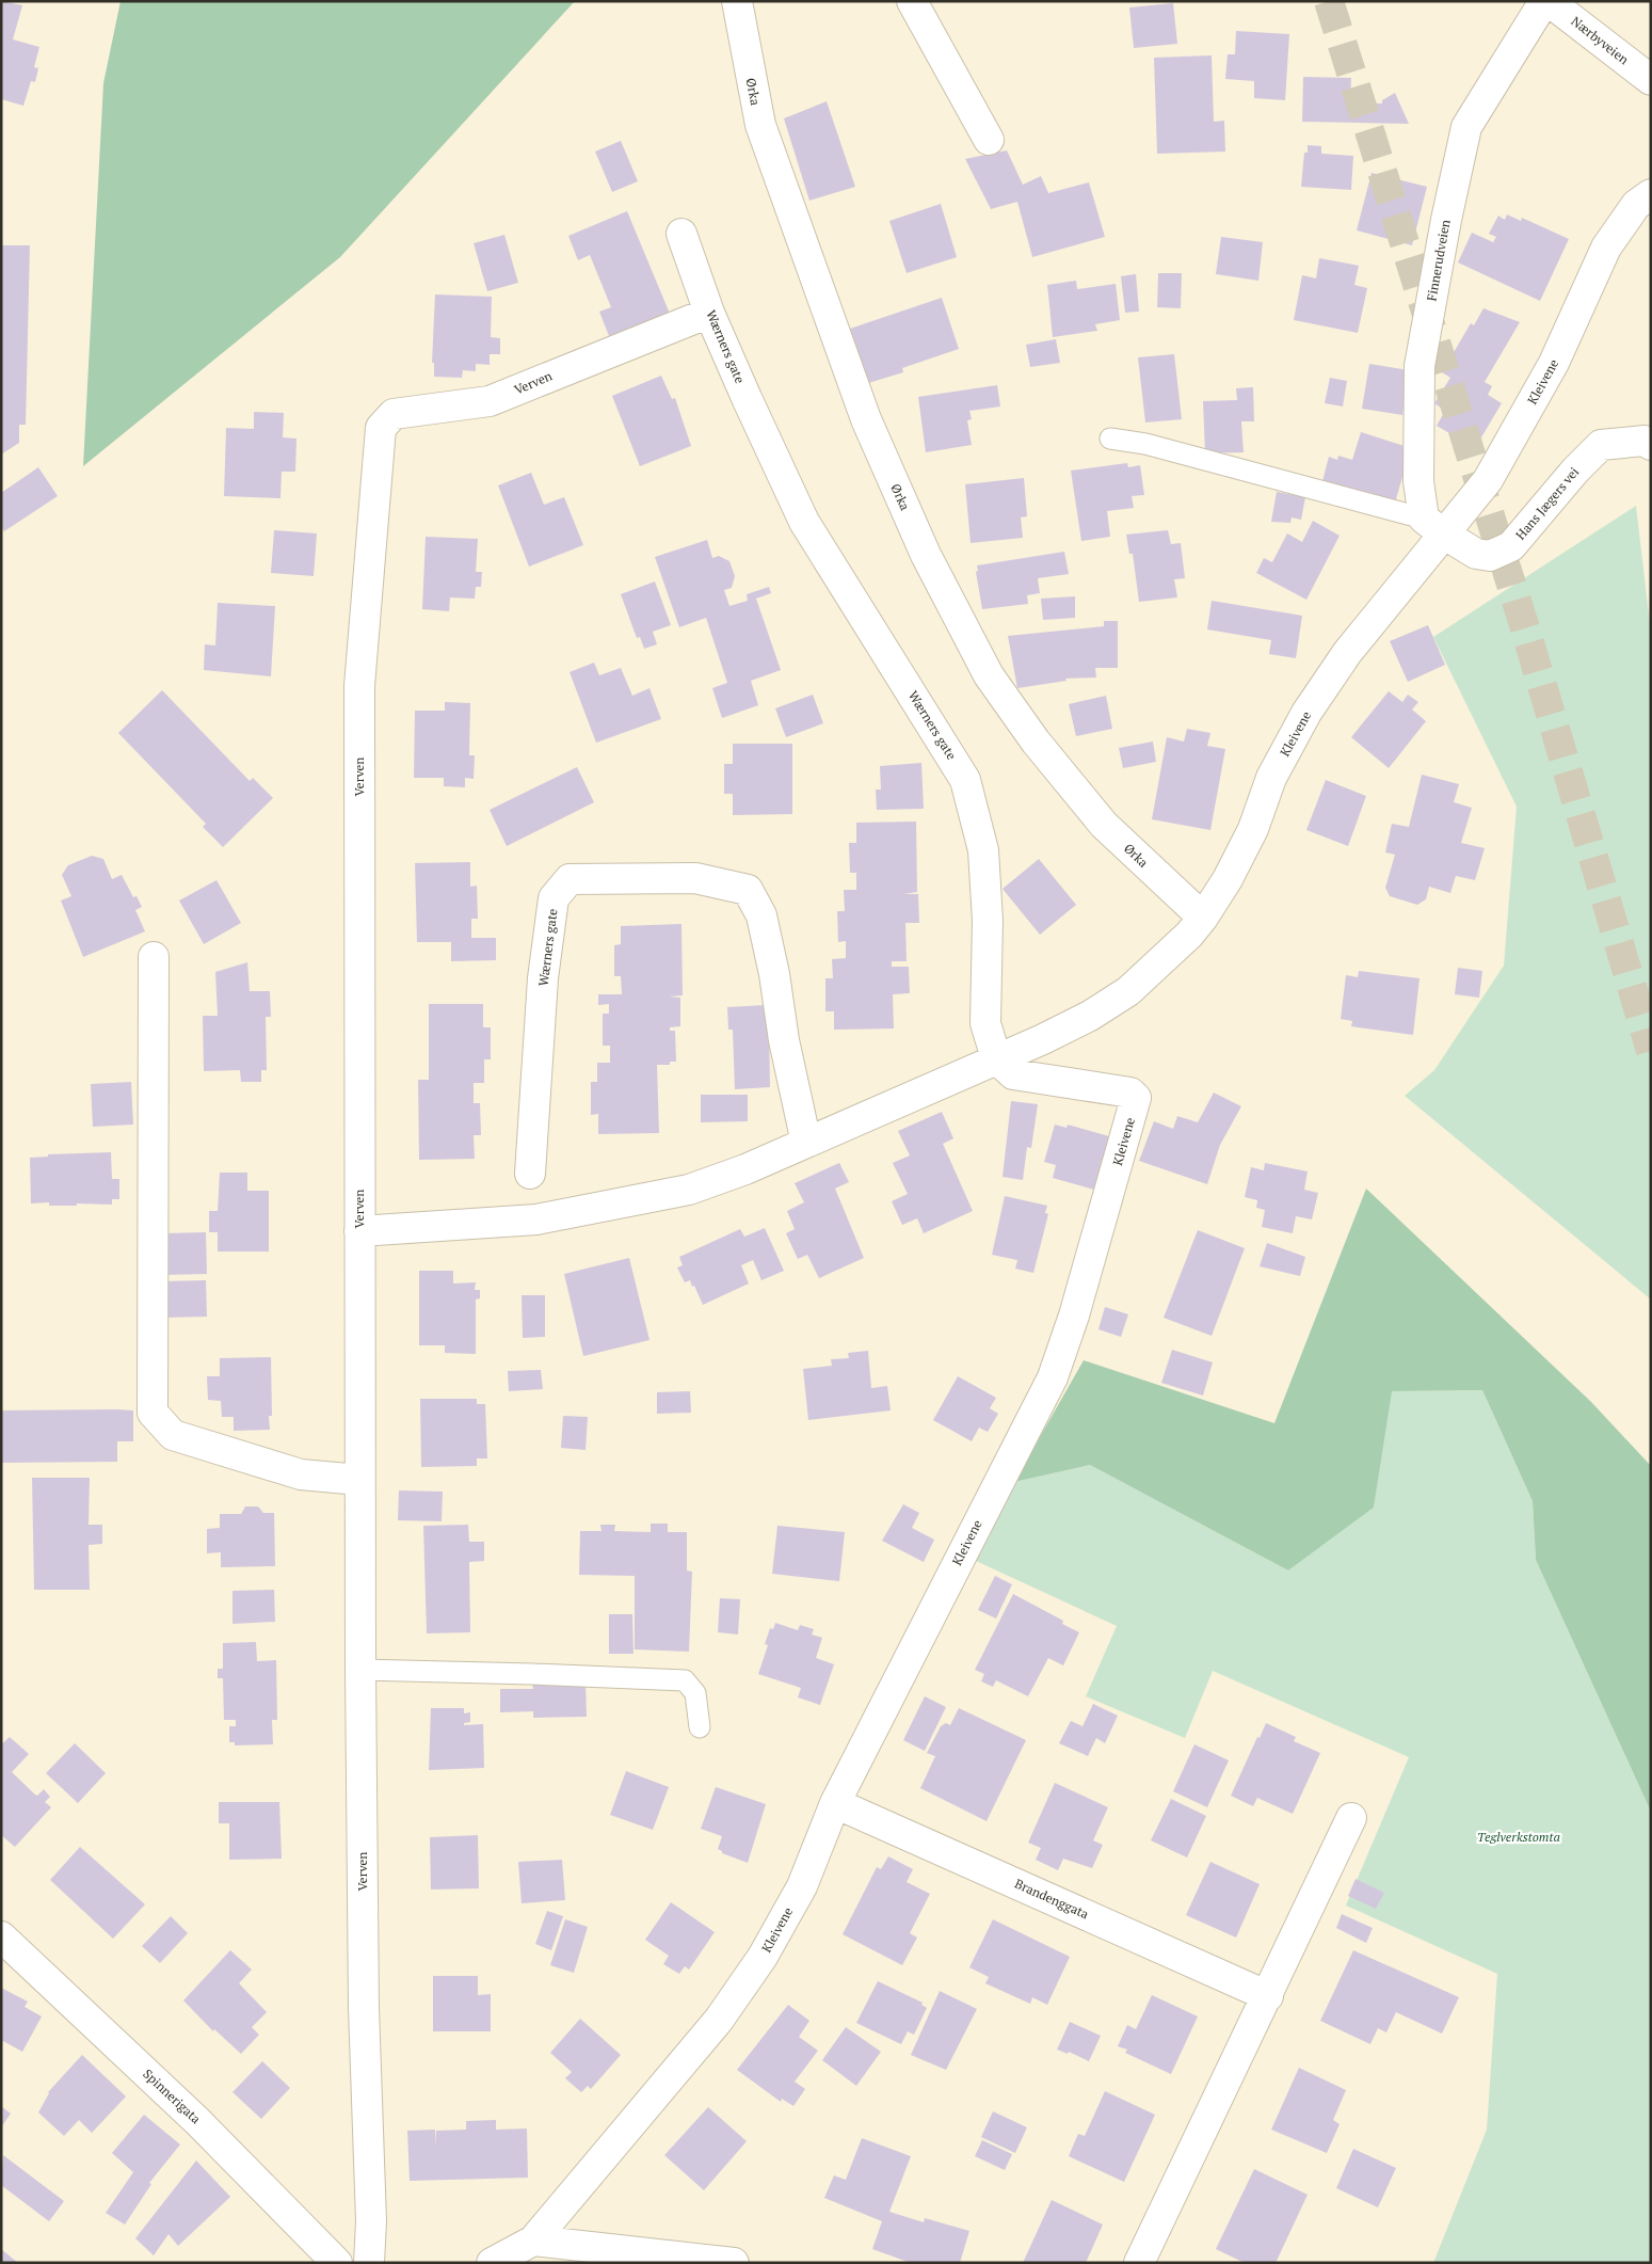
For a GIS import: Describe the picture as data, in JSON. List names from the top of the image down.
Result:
{
  "streets": {
    "street": [
      "Nærbyveien",
      "Ørka",
      "Finnerudveien",
      "Wærners gate",
      "Kleivene",
      "Verven",
      "Hans Jægers vei",
      "Brandenggata",
      "Spinnerigata"
    ]
  },
  "crossings": [
    ["Ørka", "Kleivene"],
    ["Finnerudveien", "Kleivene"],
    ["Finnerudveien", "Hans Jægers vei"],
    ["Wærners gate", "Kleivene"],
    ["Wærners gate", "Verven"],
    ["Kleivene", "Hans Jægers vei"],
    ["Kleivene", "Brandenggata"]
  ],
  "parks": ["Teglverkstomta"]
}
